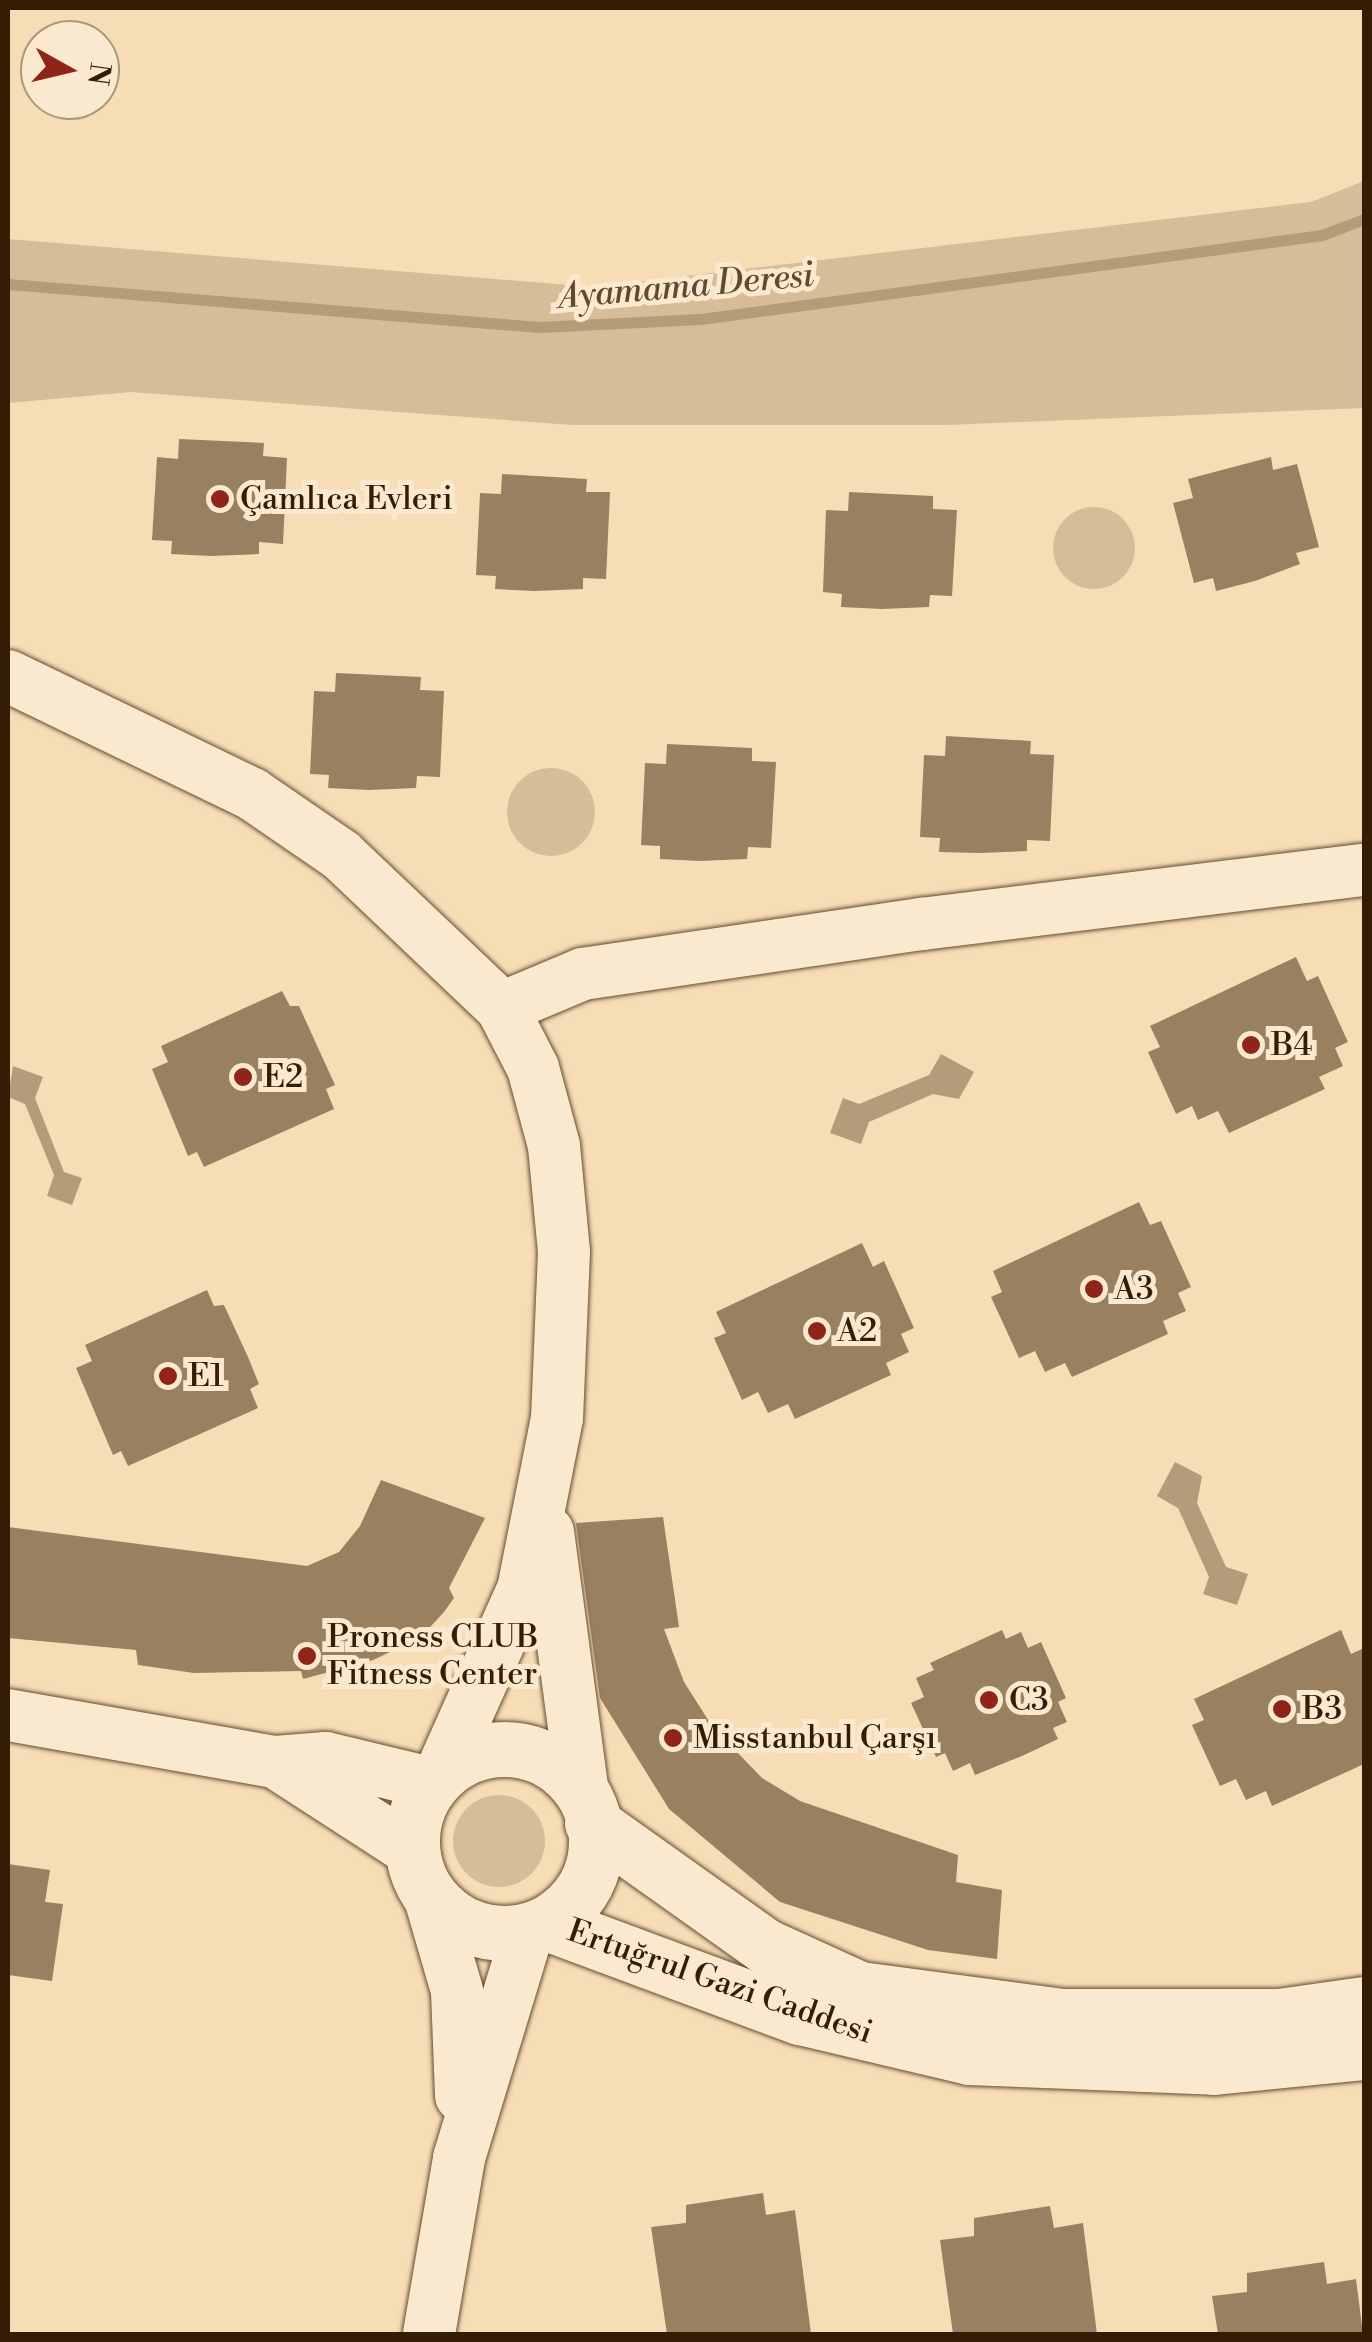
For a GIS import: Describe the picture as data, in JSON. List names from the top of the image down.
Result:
{
  "streets": {
    "main road": ["Ertuğrul Gazi Caddesi"]
  },
  "water": ["Ayamama Deresi"],
  "places": [
    "Çamlıca Evleri",
    "B4",
    "E2",
    "A3",
    "A2",
    "E1",
    "Proness CLUB Fitness Center",
    "C3",
    "B3",
    "Misstanbul Çarşı"
  ],
  "north": "right"
}
